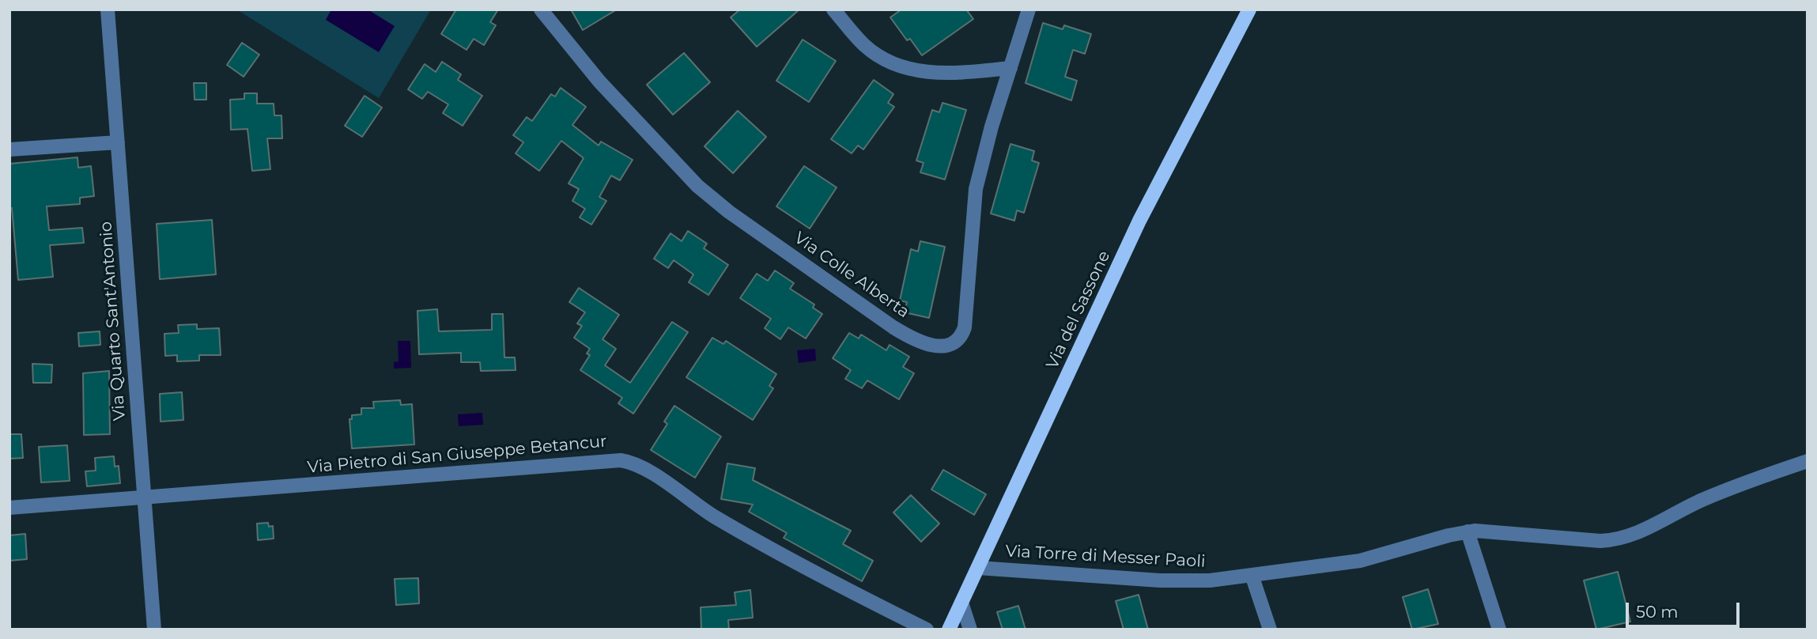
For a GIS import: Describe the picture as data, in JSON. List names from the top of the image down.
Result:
{
  "streets": {
    "main road": ["Via del Sassone"],
    "street": [
      "Via Colle Alberta",
      "Via Quarto Sant'Antonio",
      "Via Pietro di San Giuseppe Betancur",
      "Via Torre di Messer Paoli"
    ]
  },
  "crossings": [
    ["Via del Sassone", "Via Torre di Messer Paoli"],
    ["Via Quarto Sant'Antonio", "Via Pietro di San Giuseppe Betancur"]
  ],
  "scale_bar": "50 m"
}
